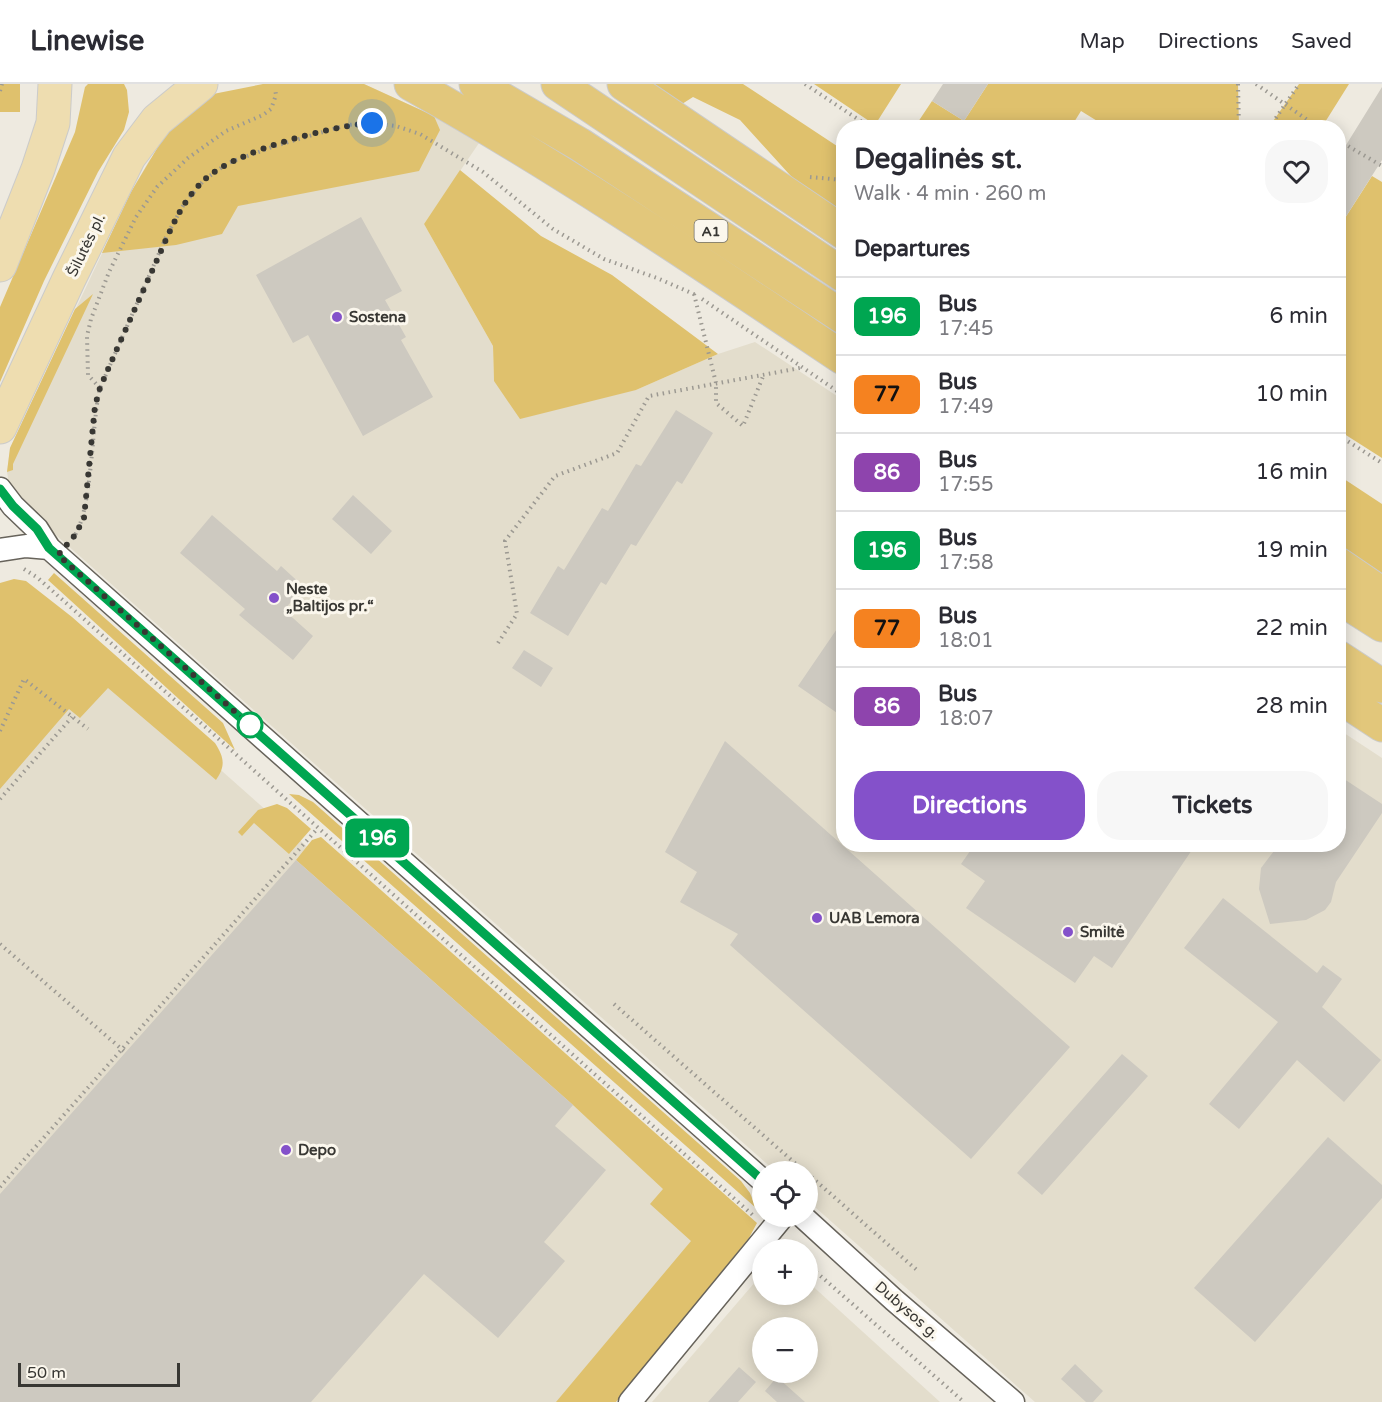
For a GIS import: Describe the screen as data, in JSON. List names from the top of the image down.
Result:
{
  "streets": {
    "highway": ["A1"],
    "main road": ["Šilutės pl."],
    "street": ["Dubysos g."]
  },
  "places": [
    "Sostena",
    "Neste „Baltijos pr.“",
    "UAB Lemora",
    "Smiltė",
    "Depo"
  ],
  "lines": ["bus line 196"],
  "scale_bar": "50 m",
  "page": {
    "header": "Linewise",
    "nav": ["Map", "Directions", "Saved"],
    "on_map": "196",
    "heading": [
      ["Degalinės st.", "Walk · 4 min · 260 m"],
      "Departures"
    ],
    "list": [
      {
        "mark": "196",
        "name": "Bus",
        "note": "17:45",
        "value": "6 min"
      },
      {
        "mark": "77",
        "name": "Bus",
        "note": "17:49",
        "value": "10 min"
      },
      {
        "mark": "86",
        "name": "Bus",
        "note": "17:55",
        "value": "16 min"
      },
      {
        "mark": "196",
        "name": "Bus",
        "note": "17:58",
        "value": "19 min"
      },
      {
        "mark": "77",
        "name": "Bus",
        "note": "18:01",
        "value": "22 min"
      },
      {
        "mark": "86",
        "name": "Bus",
        "note": "18:07",
        "value": "28 min"
      }
    ],
    "buttons": ["Directions", "Tickets"],
    "map_buttons": ["+", "−"],
    "scale": "50 m"
  }
}
